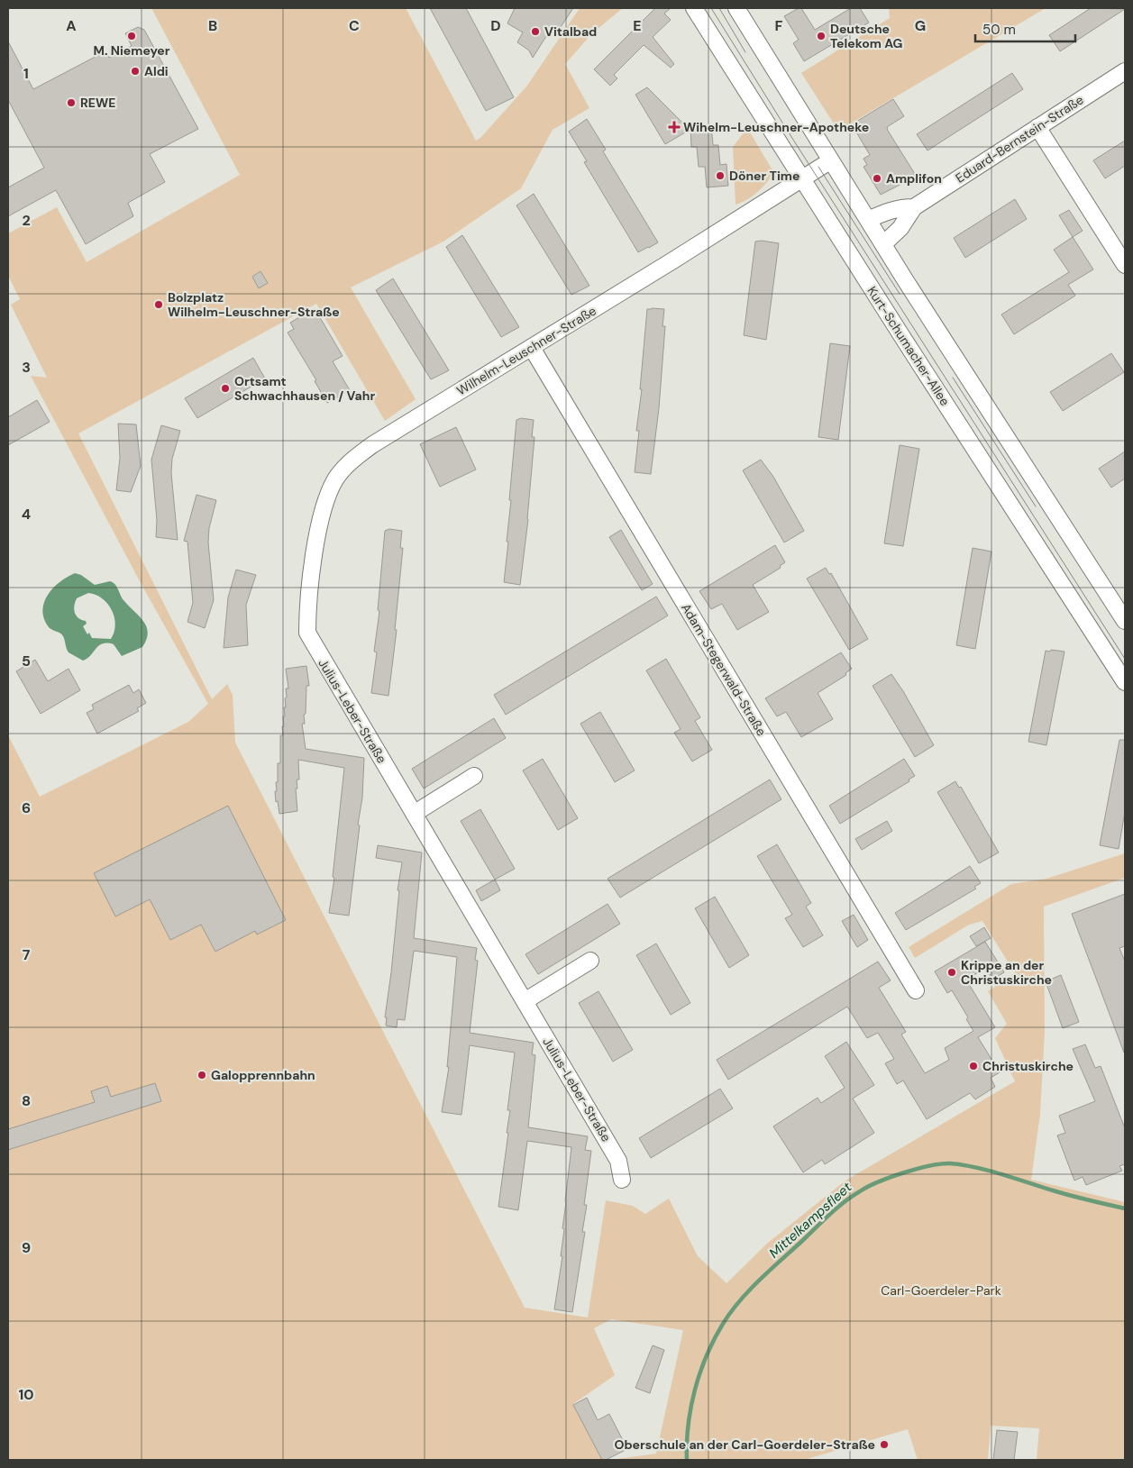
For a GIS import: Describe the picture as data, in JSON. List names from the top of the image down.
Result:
{
  "streets": {
    "street": [
      "Eduard-Bernstein-Straße",
      "Kurt-Schumacher-Allee",
      "Wilhelm-Leuschner-Straße",
      "Adam-Stegerwald-Straße",
      "Julius-Leber-Straße"
    ]
  },
  "crossings": [
    ["Kurt-Schumacher-Allee", "Wilhelm-Leuschner-Straße"],
    ["Wilhelm-Leuschner-Straße", "Adam-Stegerwald-Straße"],
    ["Wilhelm-Leuschner-Straße", "Julius-Leber-Straße"]
  ],
  "water": ["Mittelkampsfleet"],
  "parks": ["Carl-Goerdeler-Park"],
  "places": {
    "other": [
      "Vitalbad",
      "M. Niemeyer",
      "Deutsche Telekom AG",
      "Aldi",
      "REWE",
      "Döner Time",
      "Amplifon",
      "Bolzplatz Wilhelm-Leuschner-Straße",
      "Ortsamt Schwachhausen / Vahr",
      "Krippe an der Christuskirche",
      "Christuskirche",
      "Galopprennbahn",
      "Oberschule an der Carl-Goerdeler-Straße"
    ],
    "health": ["Wihelm-Leuschner-Apotheke"]
  },
  "scale_bar": "50 m",
  "grid": {
    "columns": [
      "A",
      "B",
      "C",
      "D",
      "E",
      "F",
      "G"
    ],
    "rows": [
      "1",
      "2",
      "3",
      "4",
      "5",
      "6",
      "7",
      "8",
      "9",
      "10"
    ]
  }
}
